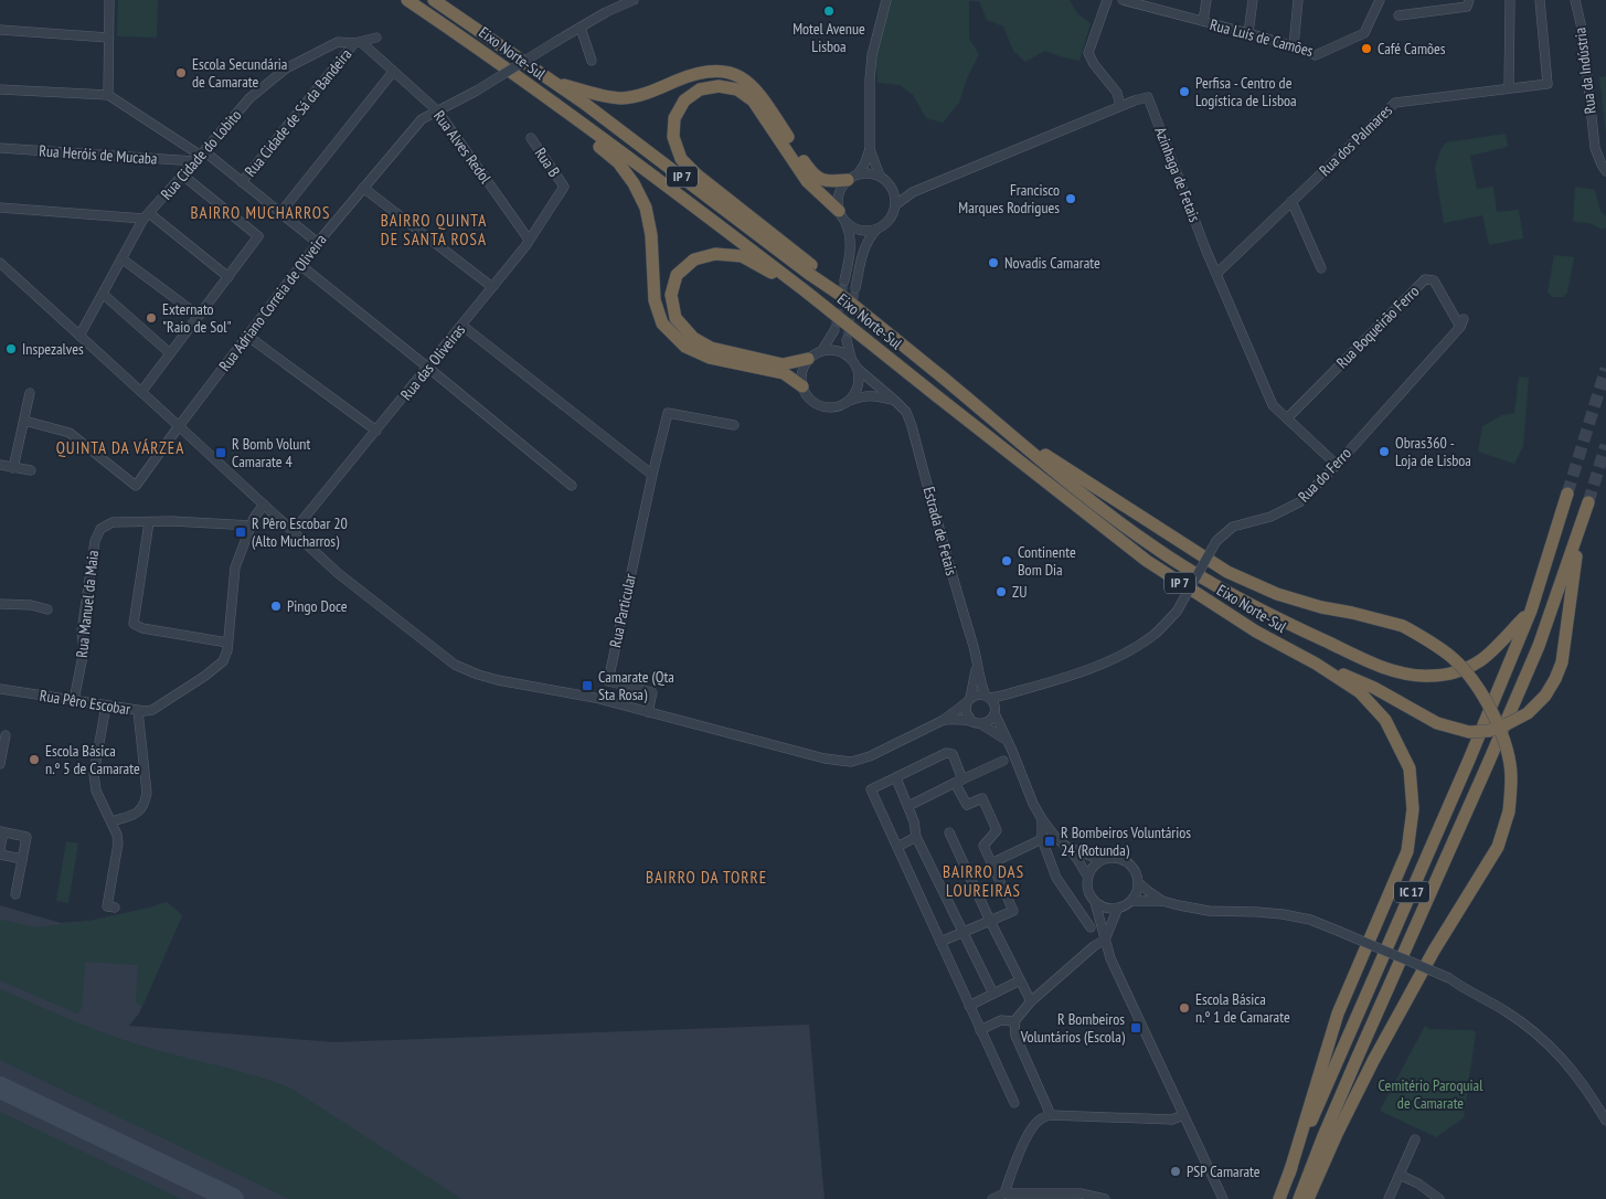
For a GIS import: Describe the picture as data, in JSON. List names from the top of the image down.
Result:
{
  "streets": {
    "highway": ["Eixo Norte-Sul", "IP 7", "IC 17"],
    "street": [
      "Rua Luís de Camões",
      "Rua da Indústria",
      "Rua Cidade de Sá da Bandeira",
      "Rua dos Palmares",
      "Rua Alves Redol",
      "Rua Heróis de Mucaba",
      "Rua Cidade do Lobito",
      "Rua B",
      "Azinhaga de Fetais",
      "Rua Adriano Correia de Oliveira",
      "Rua Boqueirão Ferro",
      "Rua das Oliveiras",
      "Rua do Ferro",
      "Estrada de Fetais",
      "Rua Manuel da Maia",
      "Rua Particular",
      "Rua Pêro Escobar"
    ]
  },
  "crossings": [
    ["Rua Cidade de Sá da Bandeira", "Rua Alves Redol"],
    ["Rua Cidade de Sá da Bandeira", "Rua Cidade do Lobito"],
    ["Rua dos Palmares", "Azinhaga de Fetais"],
    ["Rua Alves Redol", "Rua Cidade do Lobito"],
    ["Rua Alves Redol", "Rua Adriano Correia de Oliveira"],
    ["Rua Alves Redol", "Rua das Oliveiras"],
    ["Rua Heróis de Mucaba", "Rua Cidade do Lobito"],
    ["Rua B", "Rua das Oliveiras"],
    ["Azinhaga de Fetais", "Rua Boqueirão Ferro"],
    ["Azinhaga de Fetais", "Rua do Ferro"],
    ["Rua Boqueirão Ferro", "Rua do Ferro"],
    ["Rua do Ferro", "Estrada de Fetais"],
    ["Rua Manuel da Maia", "Rua Pêro Escobar"]
  ],
  "districts": [
    "BAIRRO MUCHARROS",
    "BAIRRO QUINTA DE SANTA ROSA",
    "QUINTA DA VÁRZEA",
    "BAIRRO DAS LOUREIRAS",
    "BAIRRO DA TORRE"
  ],
  "parks": ["Cemitério Paroquial de Camarate"],
  "places": {
    "other": [
      "Motel Avenue Lisboa",
      "Café Camões",
      "Escola Secundária de Camarate",
      "Perfisa - Centro de Logística de Lisboa",
      "Francisco Marques Rodrigues",
      "Novadis Camarate",
      "Externato \"Raio de Sol\"",
      "Inspezalves",
      "Obras360 - Loja de Lisboa",
      "Continente Bom Dia",
      "ZU",
      "Pingo Doce",
      "Escola Básica n.º 5 de Camarate",
      "Escola Básica n.º 1 de Camarate",
      "PSP Camarate"
    ],
    "transit": [
      "R Bomb Volunt Camarate 4",
      "R Pêro Escobar 20 (Alto Mucharros)",
      "Camarate (Qta Sta Rosa)",
      "R Bombeiros Voluntários 24 (Rotunda)",
      "R Bombeiros Voluntários (Escola)"
    ]
  }
}
